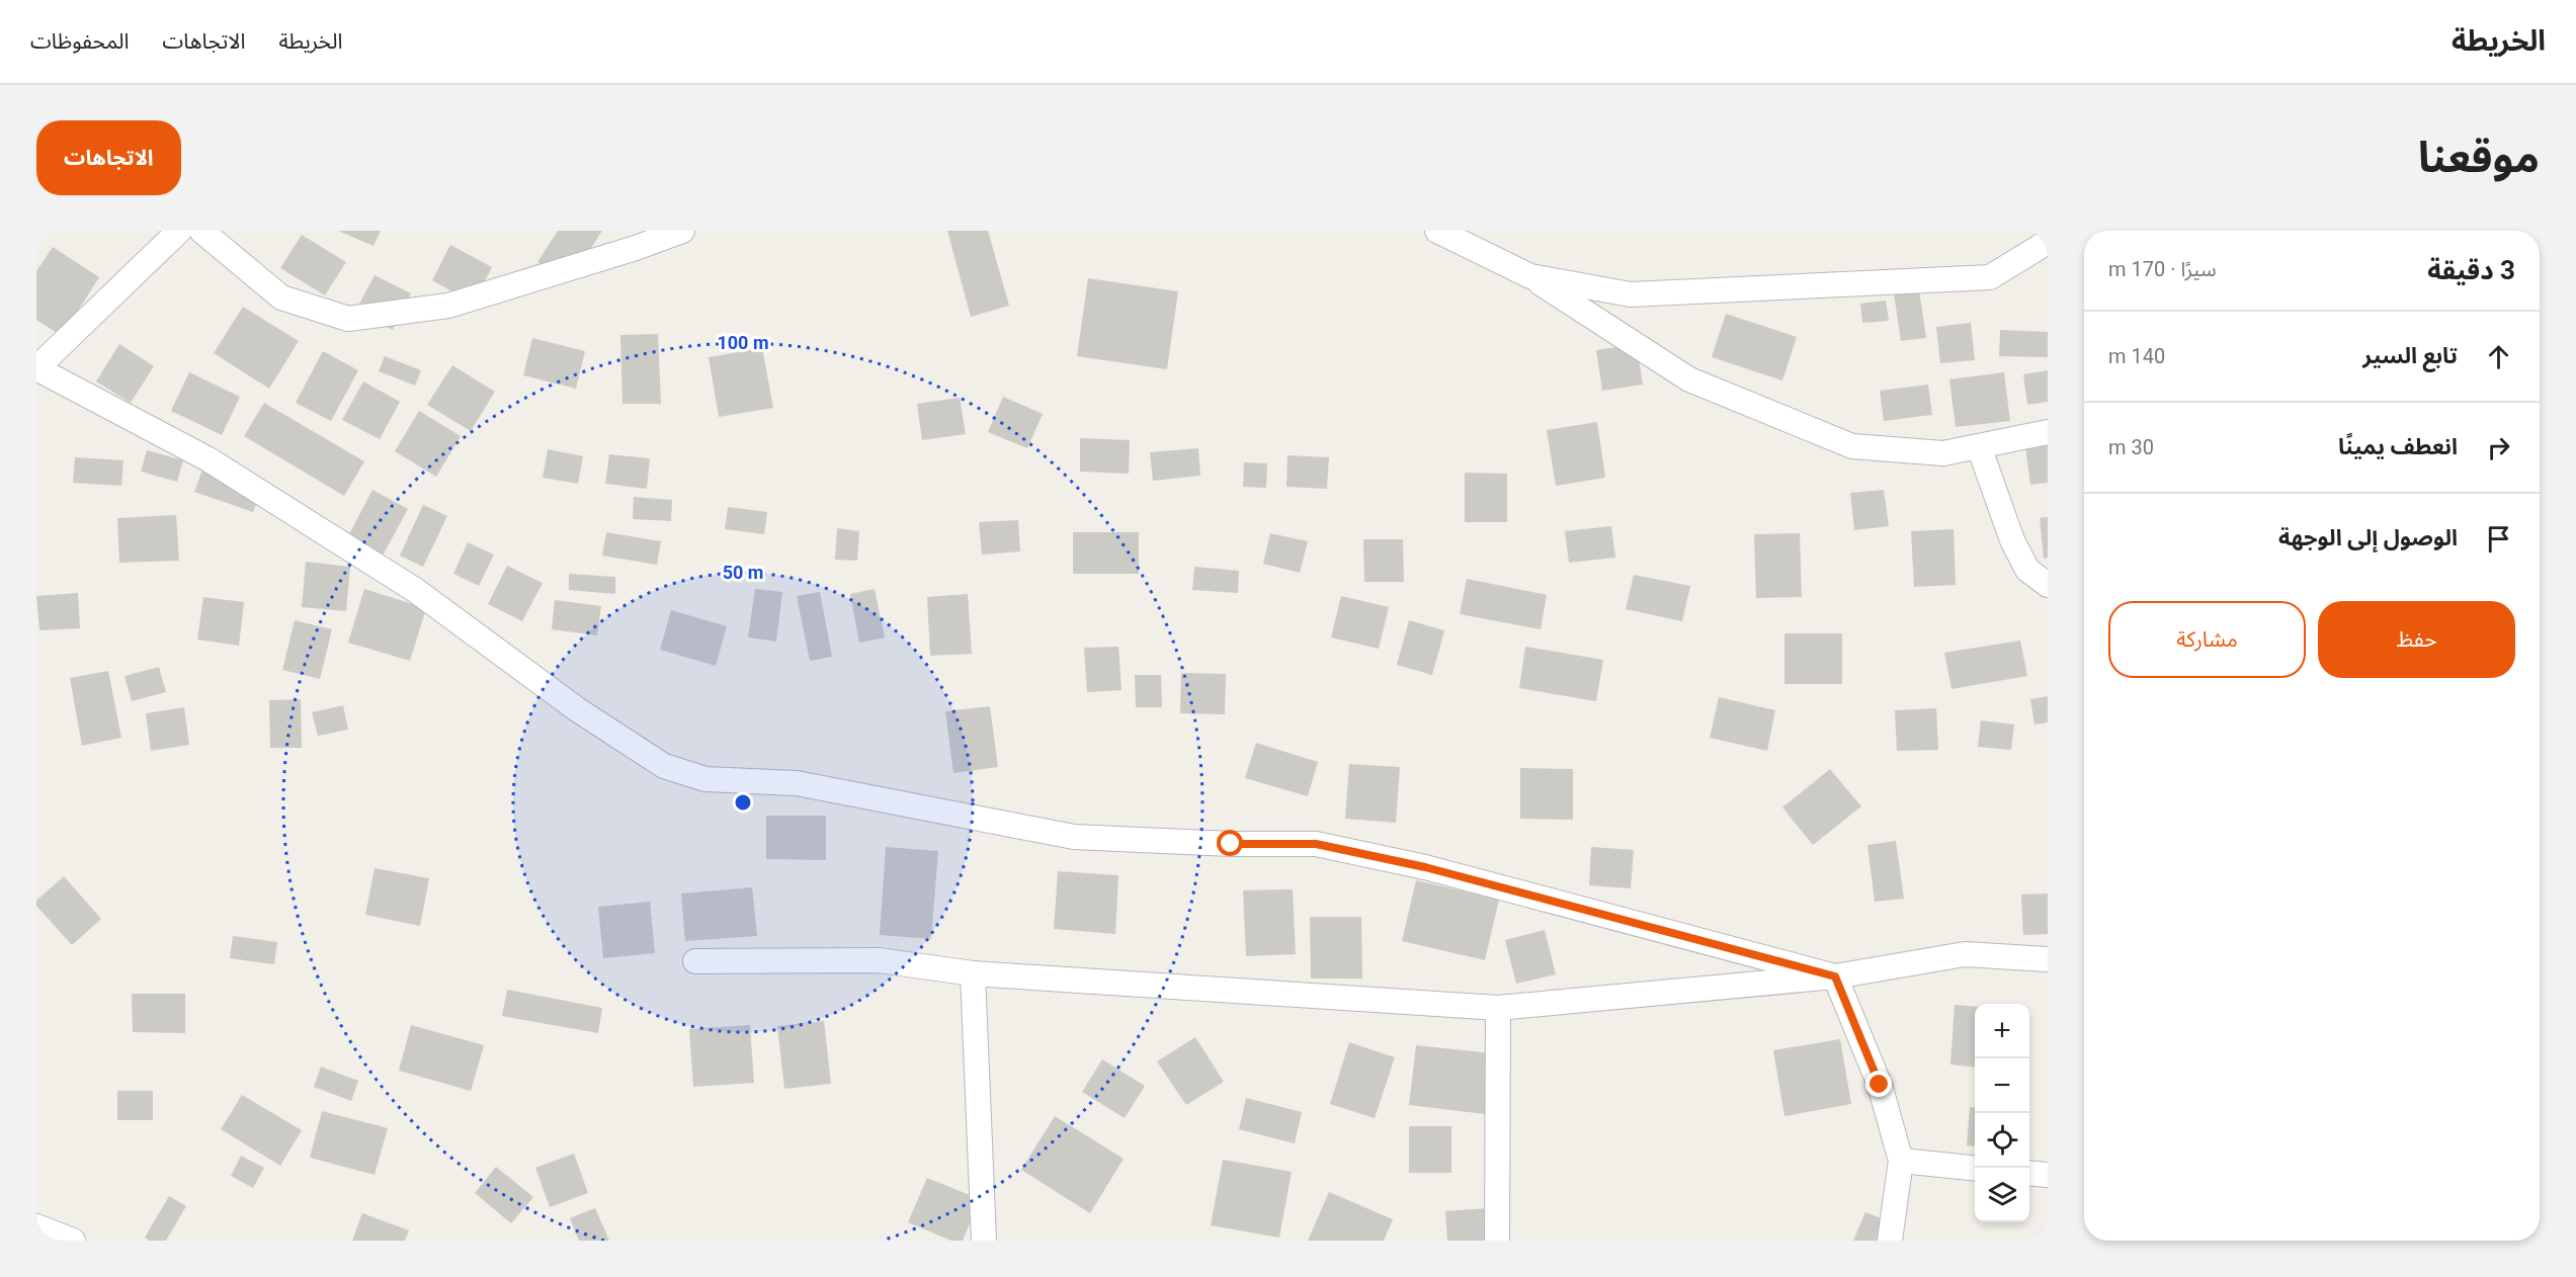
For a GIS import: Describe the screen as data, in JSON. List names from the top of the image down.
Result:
{
  "page": {
    "header": "الخريطة",
    "nav": ["الخريطة", "الاتجاهات", "المحفوظات"],
    "title": "موقعنا",
    "buttons": [
      "الاتجاهات",
      ["حفظ", "مشاركة"]
    ],
    "heading": ["3 دقيقة", "سيرًا · 170 m"],
    "list": [
      ["تابع السير", "140 m"],
      ["انعطف يمينًا", "30 m"],
      "الوصول إلى الوجهة"
    ],
    "map_buttons": ["+", "−"]
  },
  "rings": ["100 m", "50 m"]
}
